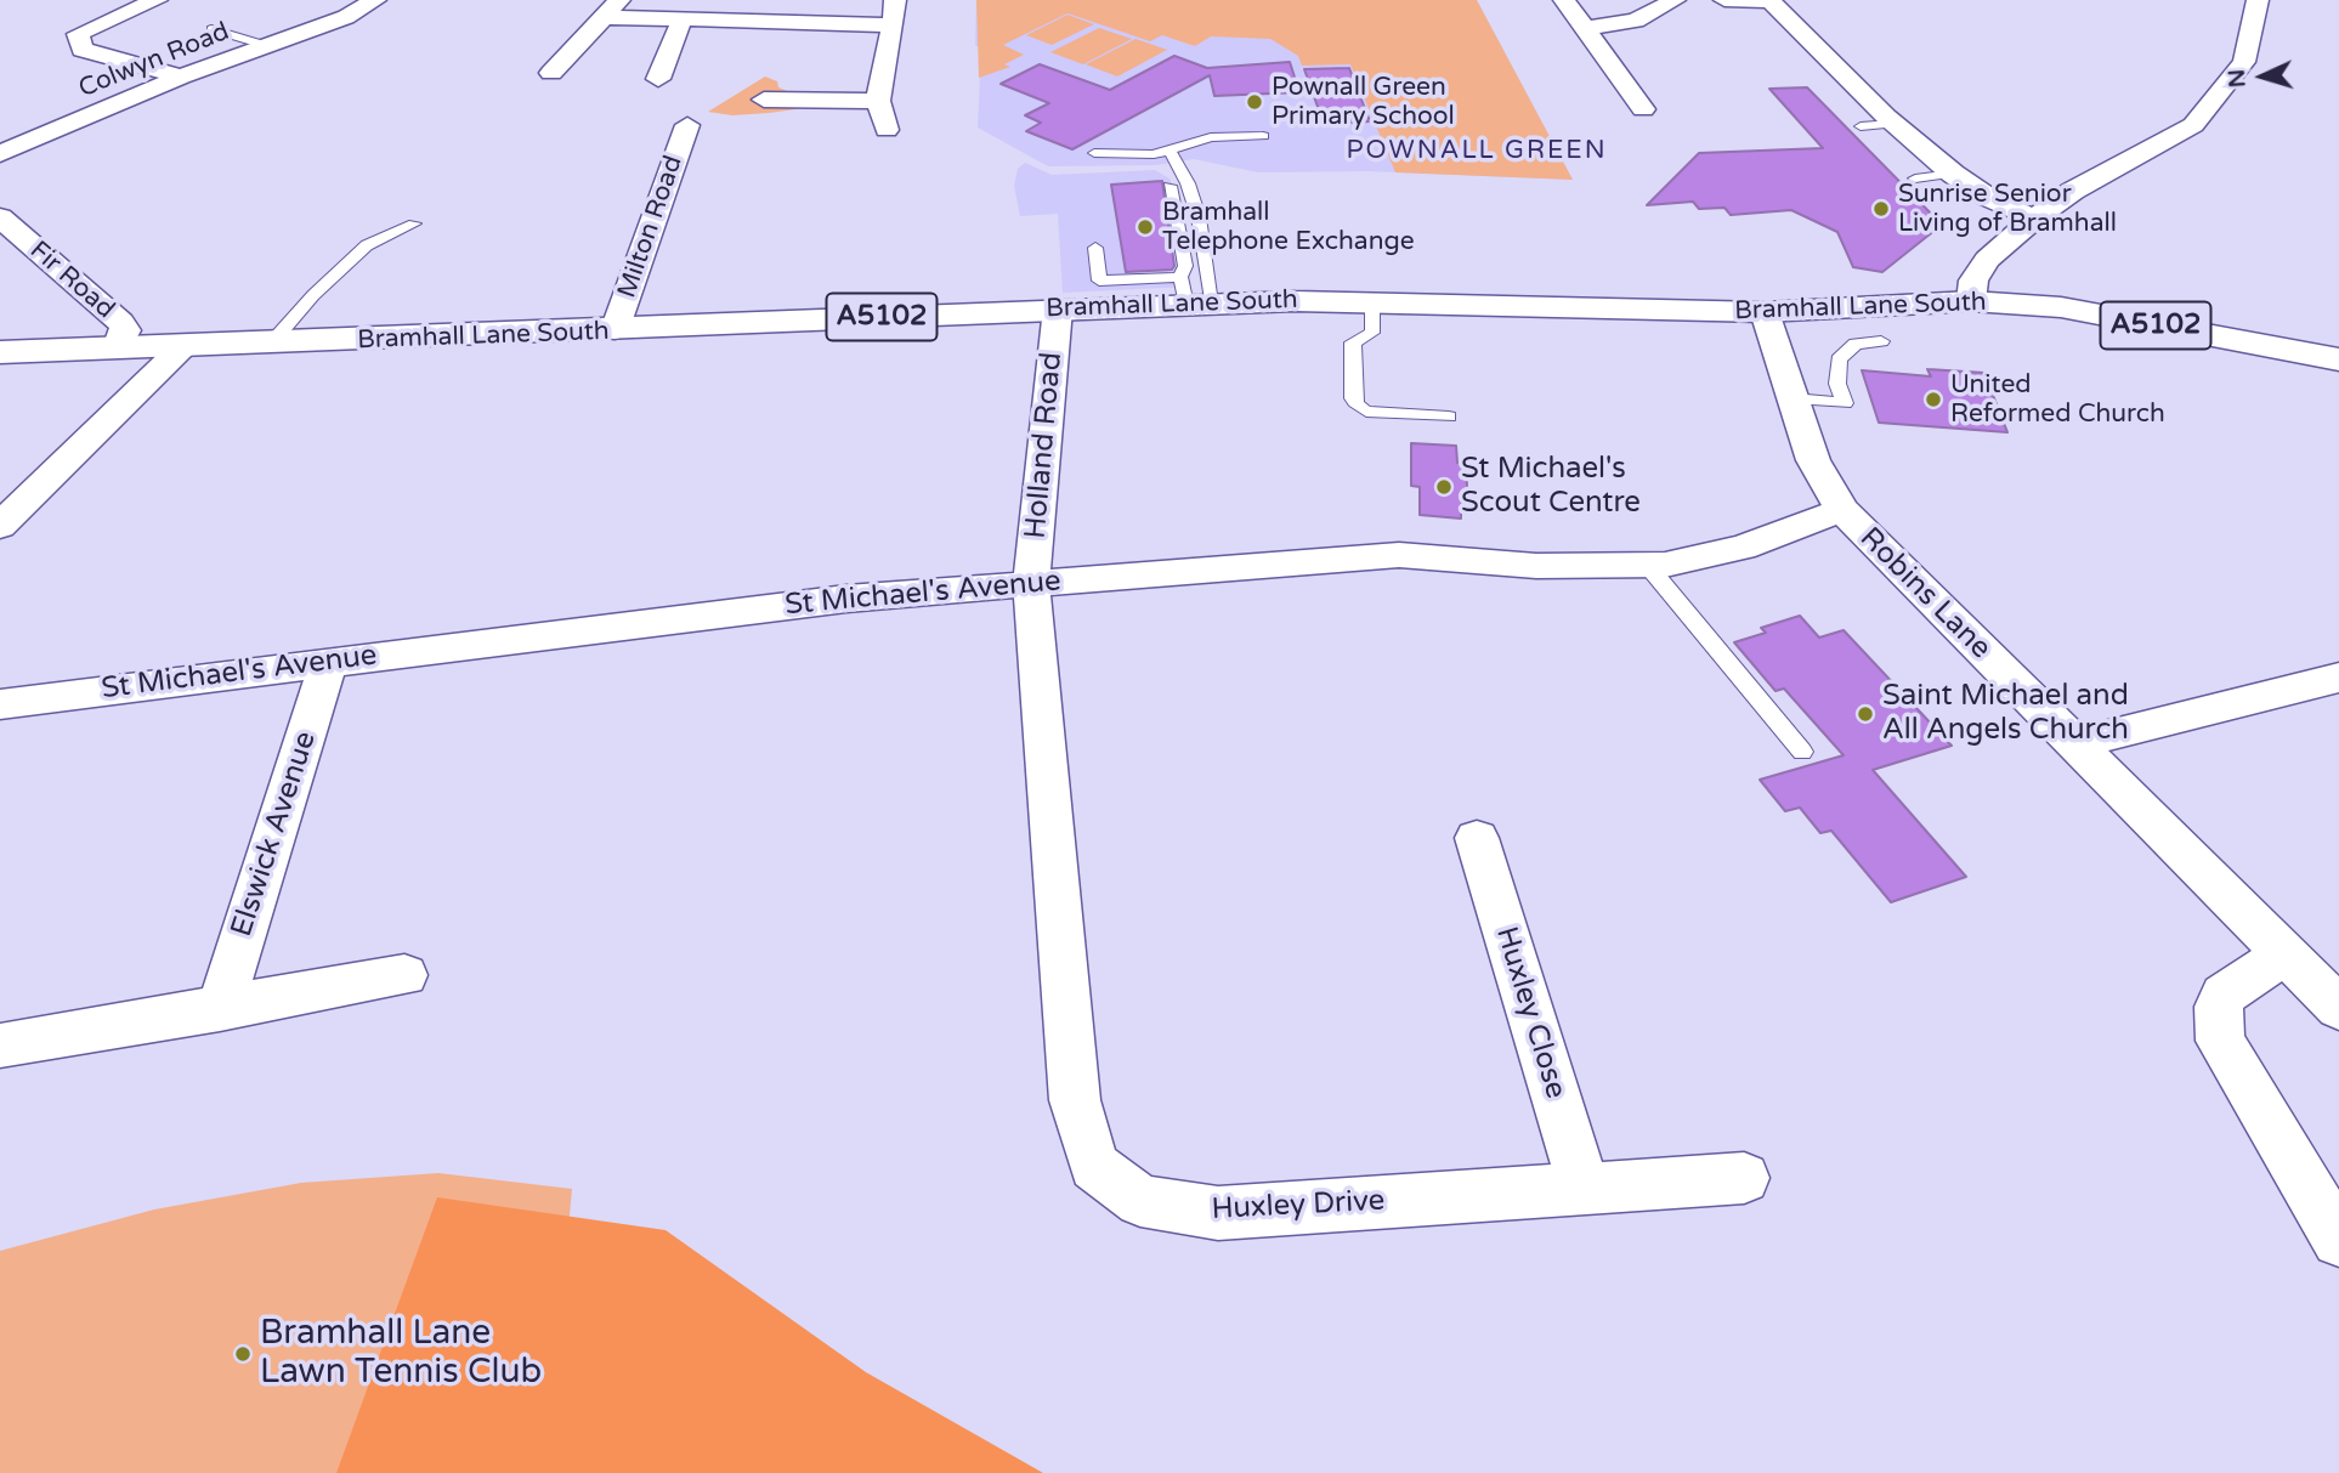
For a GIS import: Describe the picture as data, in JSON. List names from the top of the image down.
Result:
{
  "streets": {
    "main road": ["Bramhall Lane South", "A5102"],
    "street": [
      "Colwyn Road",
      "Milton Road",
      "Fir Road",
      "Holland Road",
      "St Michael's Avenue",
      "Robins Lane",
      "Elswick Avenue",
      "Huxley Close",
      "Huxley Drive"
    ]
  },
  "crossings": [
    ["Milton Road", "Bramhall Lane South"],
    ["Fir Road", "Bramhall Lane South"],
    ["Bramhall Lane South", "Holland Road"],
    ["Bramhall Lane South", "Robins Lane"],
    ["Holland Road", "St Michael's Avenue"],
    ["Holland Road", "Huxley Drive"],
    ["St Michael's Avenue", "Robins Lane"],
    ["St Michael's Avenue", "Elswick Avenue"],
    ["St Michael's Avenue", "Huxley Drive"],
    ["Huxley Close", "Huxley Drive"]
  ],
  "districts": ["POWNALL GREEN"],
  "places": [
    "Pownall Green Primary School",
    "Sunrise Senior Living of Bramhall",
    "Bramhall Telephone Exchange",
    "United Reformed Church",
    "St Michael's Scout Centre",
    "Saint Michael and All Angels Church",
    "Bramhall Lane Lawn Tennis Club"
  ],
  "north": "left"
}
